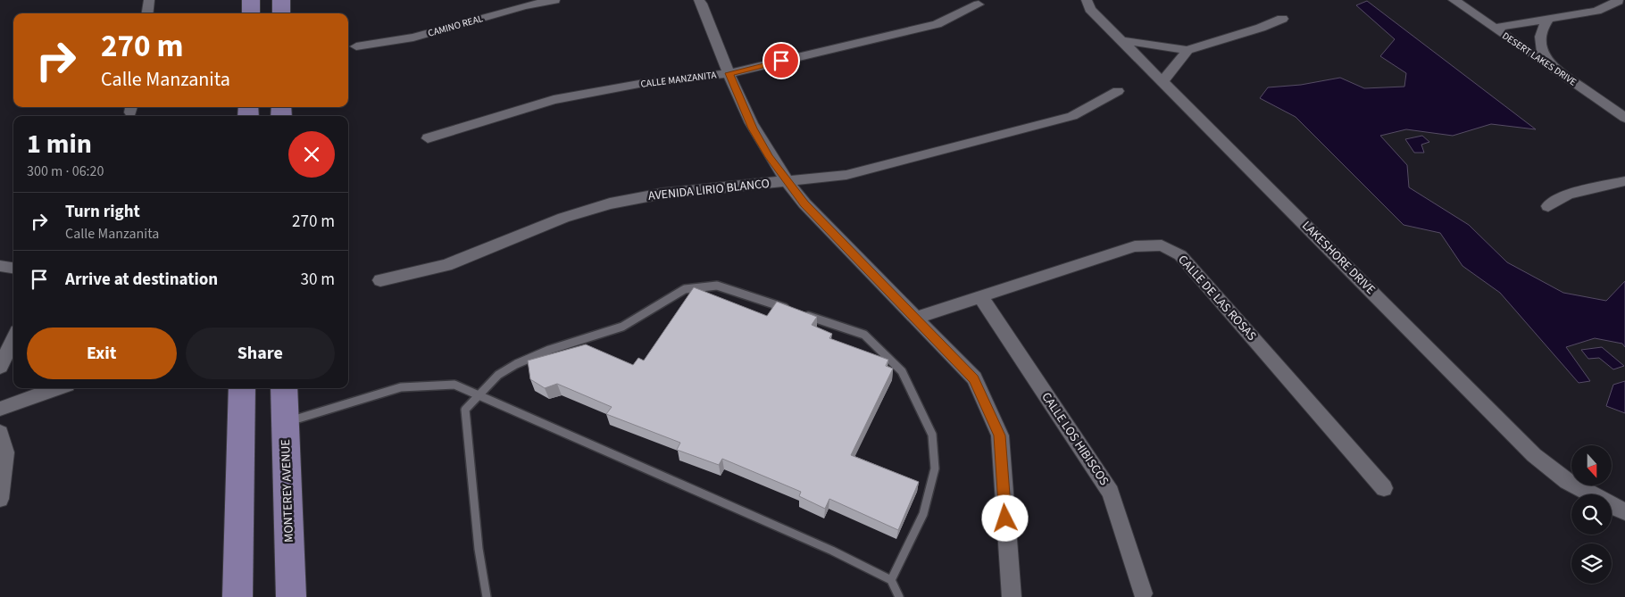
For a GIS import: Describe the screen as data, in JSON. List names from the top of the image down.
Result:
{
  "streets": {
    "main road": ["MONTEREY AVENUE"],
    "street": [
      "CAMINO REAL",
      "DESERT LAKES DRIVE",
      "CALLE MANZANITA",
      "AVENIDA LIRIO BLANCO",
      "LAKESHORE DRIVE",
      "CALLE DE LAS ROSAS",
      "CALLE LOS HIBISCOS"
    ]
  },
  "crossings": [
    ["CALLE DE LAS ROSAS", "CALLE LOS HIBISCOS"]
  ],
  "north": "bottom",
  "page": {
    "turn": ["270 m", "Calle Manzanita"],
    "heading": ["1 min", "300 m · 06:20"],
    "list": [
      {
        "name": "Turn right",
        "note": "Calle Manzanita",
        "value": "270 m"
      },
      {
        "name": "Arrive at destination",
        "value": "30 m"
      }
    ],
    "buttons": ["Exit", "Share"]
  }
}
